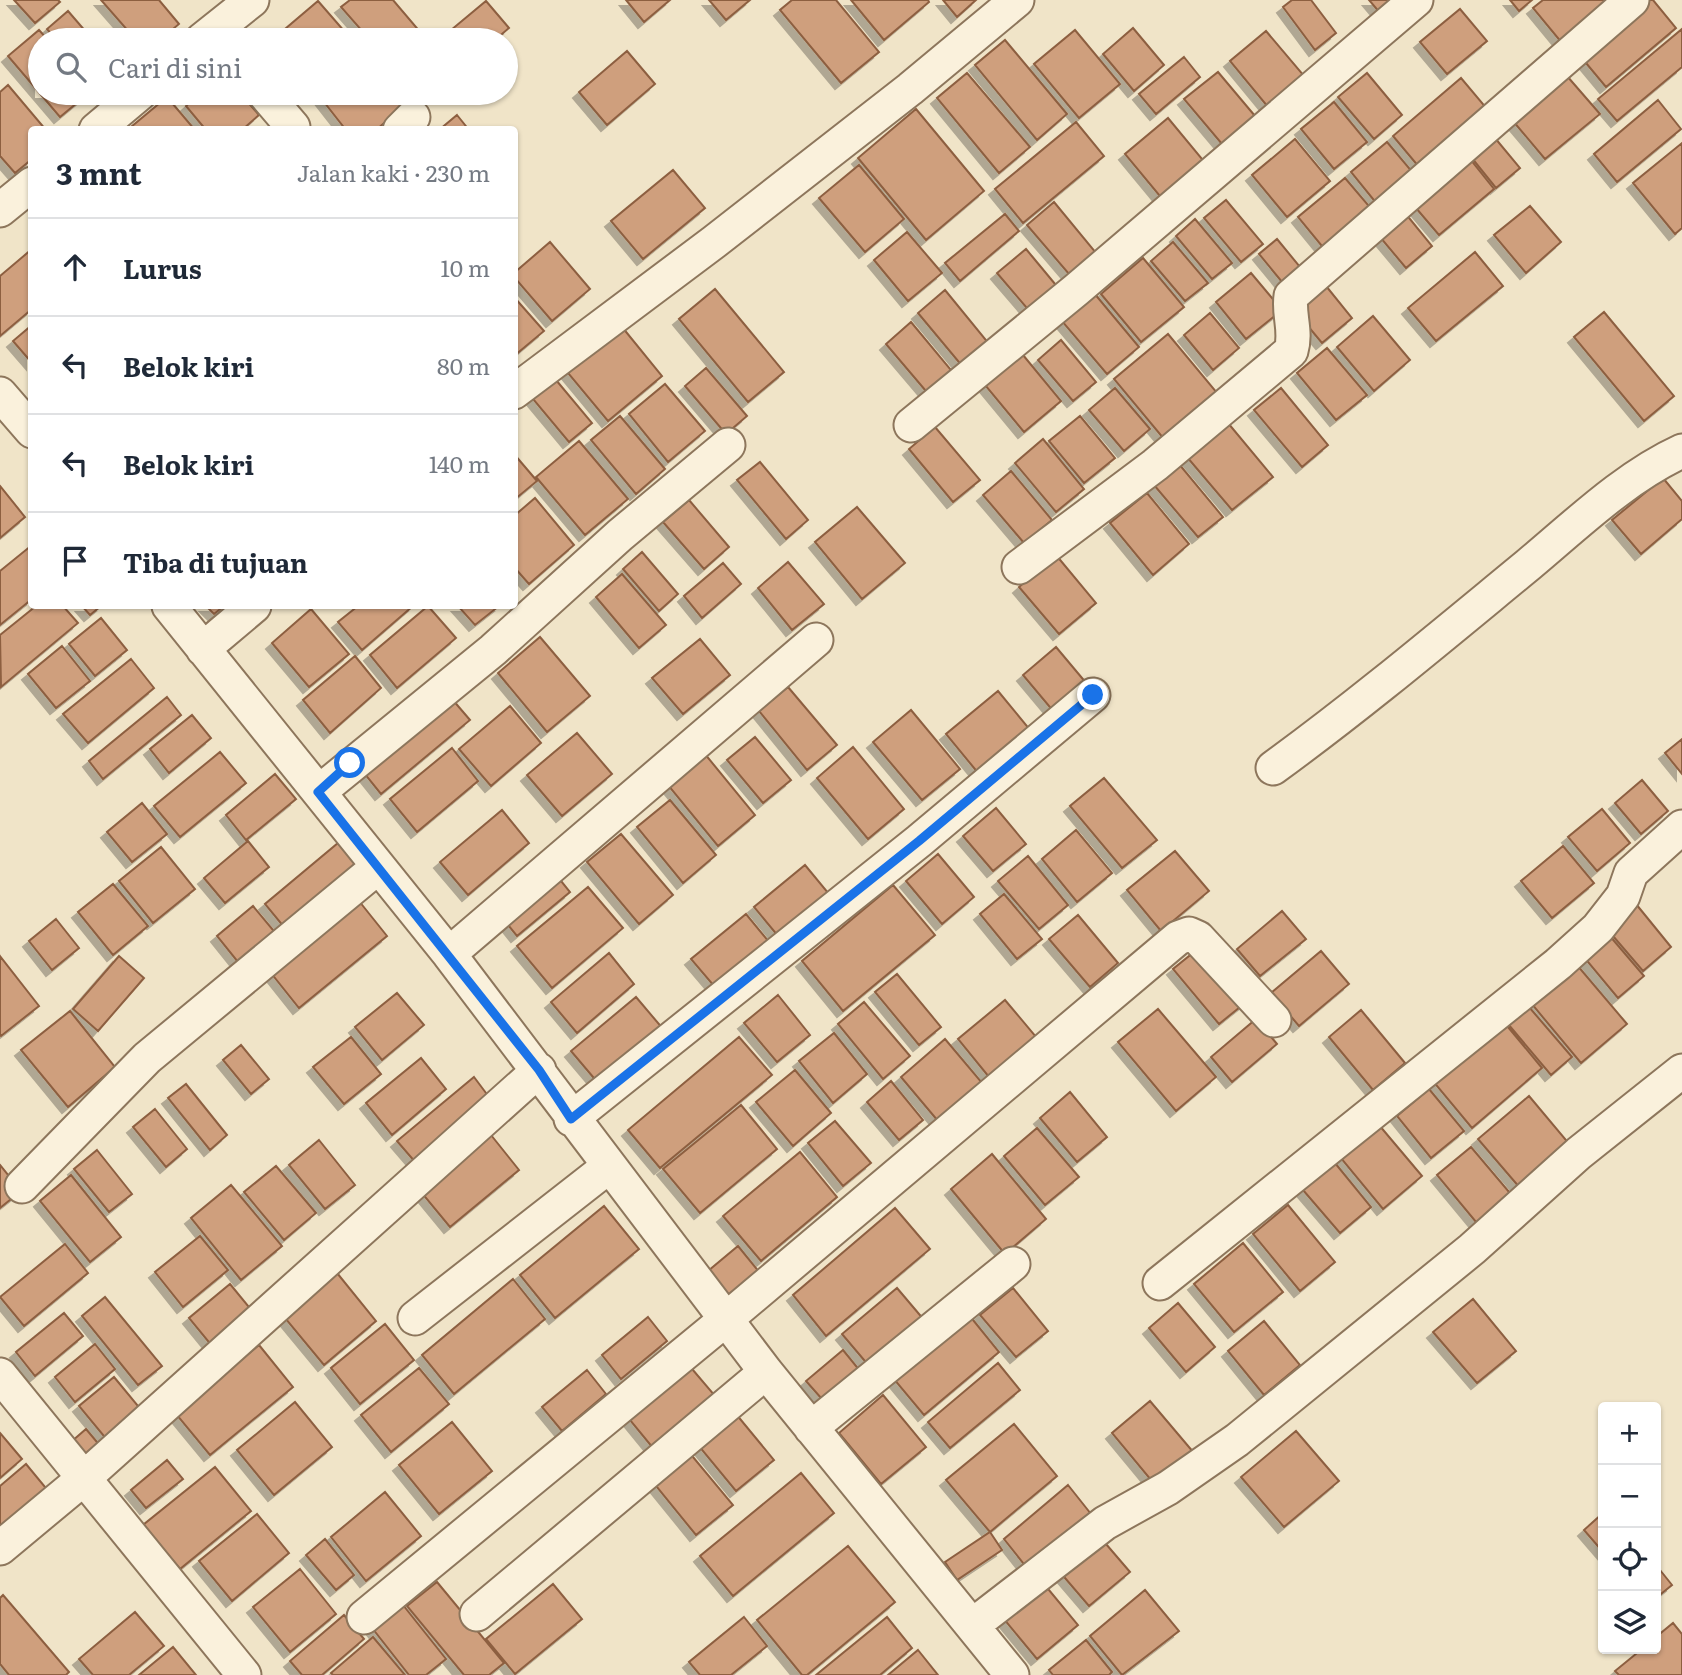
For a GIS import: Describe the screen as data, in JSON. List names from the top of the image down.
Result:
{
  "page": {
    "search": "Cari di sini",
    "heading": ["3 mnt", "Jalan kaki · 230 m"],
    "list": [
      ["Lurus", "10 m"],
      ["Belok kiri", "80 m"],
      ["Belok kiri", "140 m"],
      "Tiba di tujuan"
    ],
    "map_buttons": ["+", "−"]
  }
}
